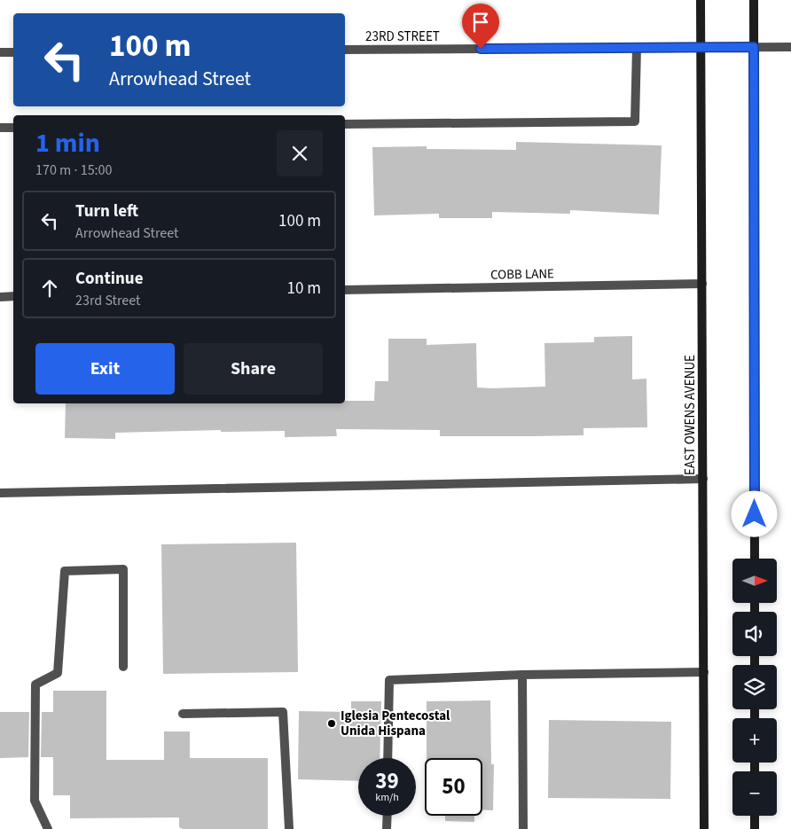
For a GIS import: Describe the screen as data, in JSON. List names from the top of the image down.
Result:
{
  "streets": {
    "main road": ["EAST OWENS AVENUE"],
    "street": ["23RD STREET", "COBB LANE"]
  },
  "crossings": [
    ["23RD STREET", "EAST OWENS AVENUE"],
    ["COBB LANE", "EAST OWENS AVENUE"]
  ],
  "places": ["Iglesia Pentecostal Unida Hispana"],
  "north": "right",
  "page": {
    "turn": ["100 m", "Arrowhead Street"],
    "heading": ["1 min", "170 m · 15:00"],
    "list": [
      {
        "name": "Turn left",
        "note": "Arrowhead Street",
        "value": "100 m"
      },
      {
        "name": "Continue",
        "note": "23rd Street",
        "value": "10 m"
      }
    ],
    "buttons": ["Exit", "Share"],
    "map_buttons": ["+", "−"],
    "speed": "39 km/h",
    "limit": "50"
  }
}
